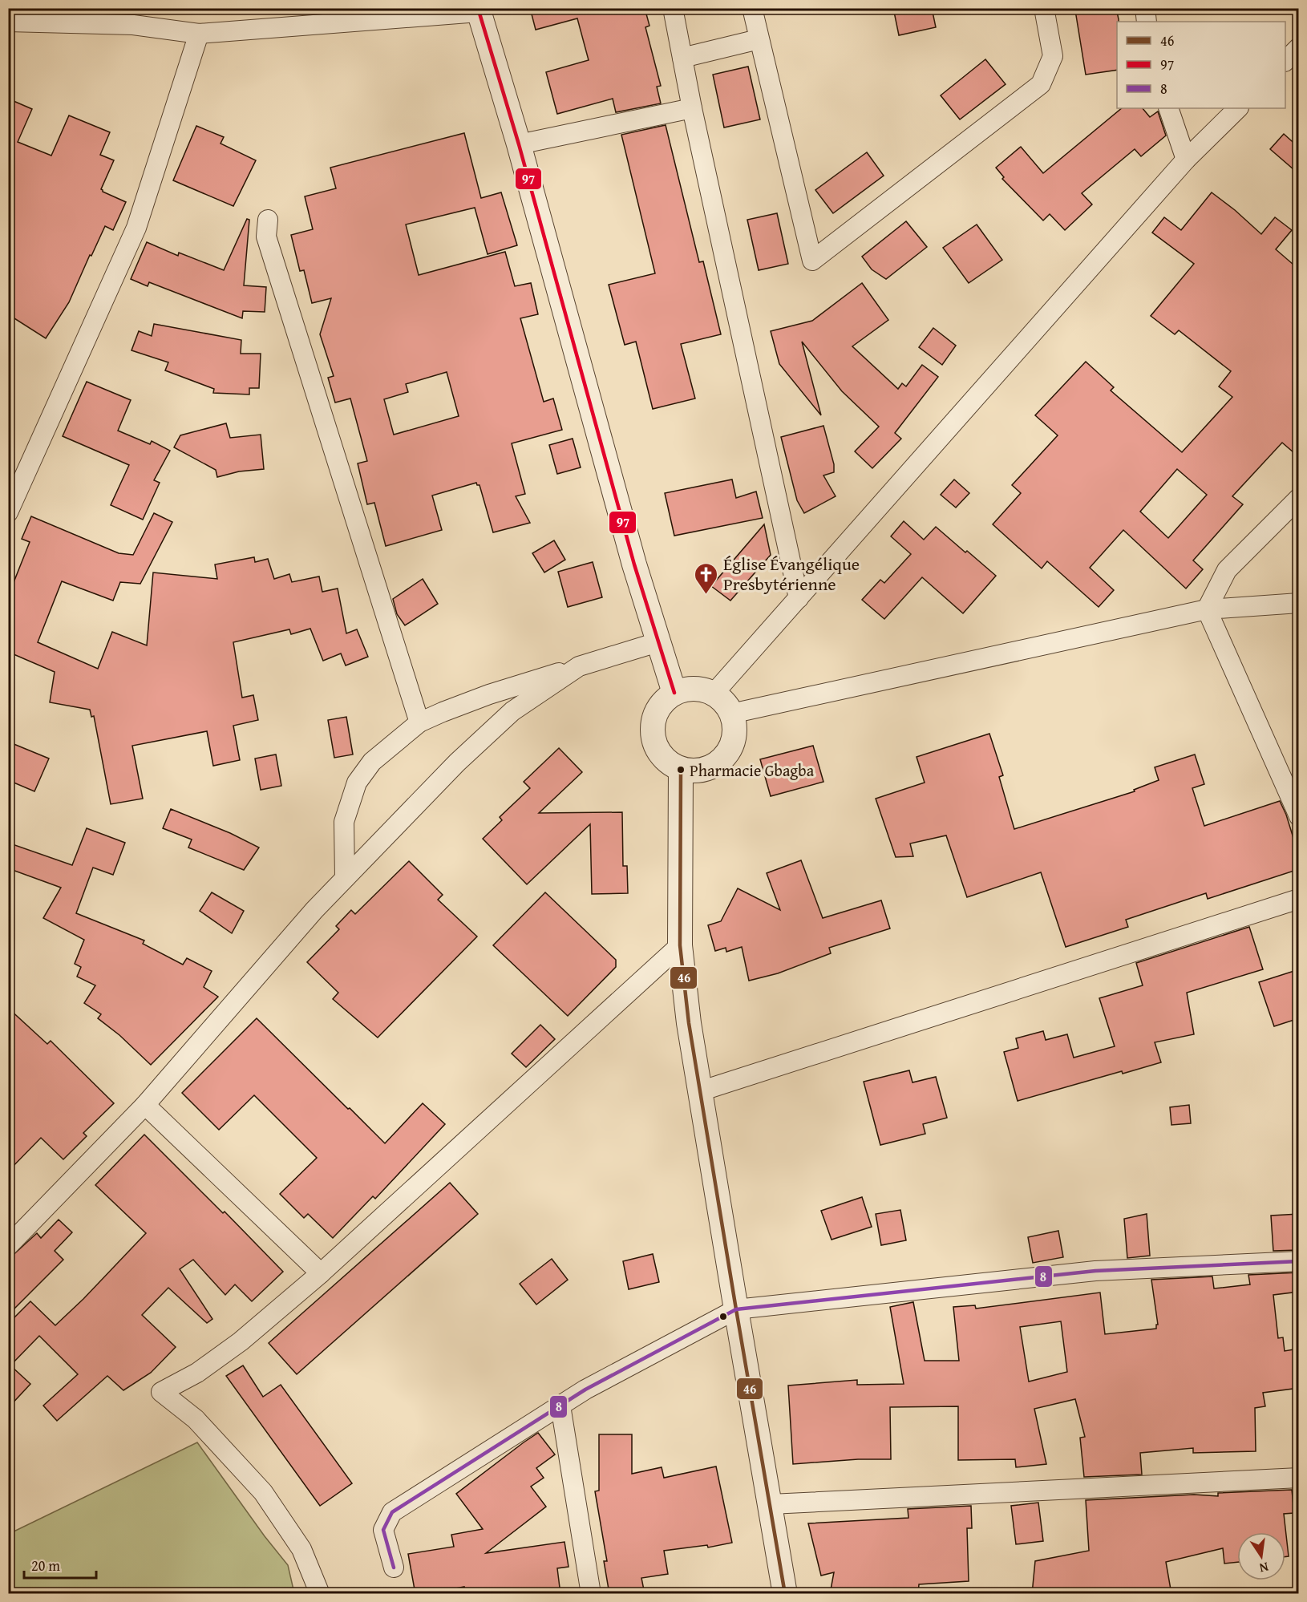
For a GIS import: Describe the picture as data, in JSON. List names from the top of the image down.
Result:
{
  "places": {
    "church": ["Église Évangélique Presbytérienne"],
    "other": ["Pharmacie Gbagba"]
  },
  "lines": ["transit line 97", "transit line 46", "transit line 8"],
  "legend": ["46", "97", "8"],
  "scale_bar": "20 m",
  "north": "bottom"
}
